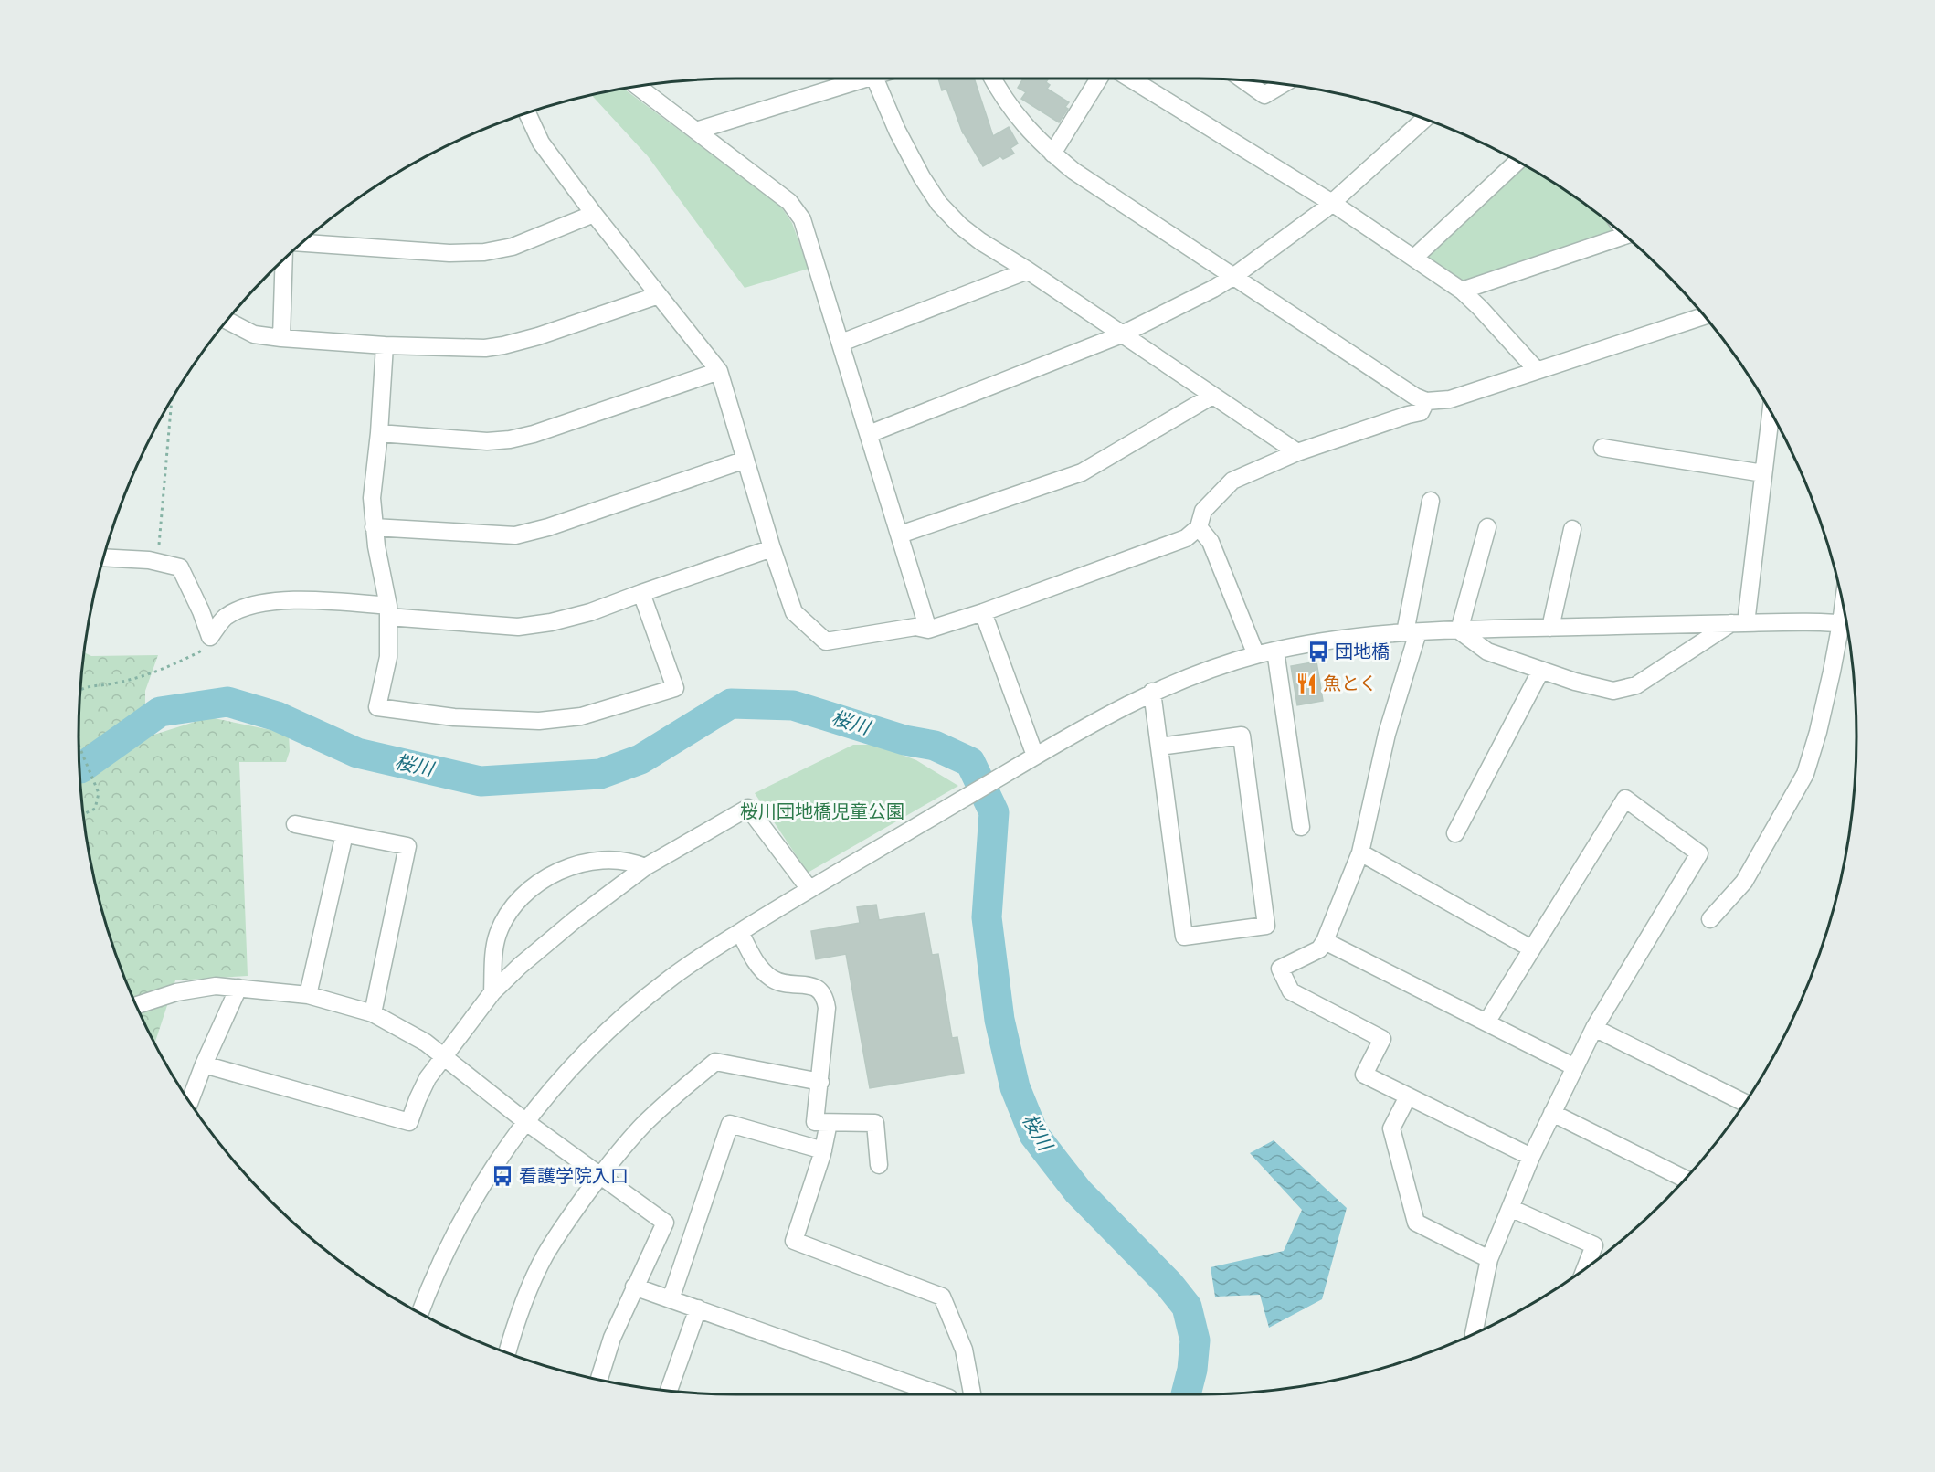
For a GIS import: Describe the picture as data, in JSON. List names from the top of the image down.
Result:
{
  "water": ["桜川"],
  "parks": ["桜川団地橋児童公園"],
  "places": {
    "bus stop": ["団地橋", "看護学院入口"],
    "restaurant": ["魚とく"]
  }
}
